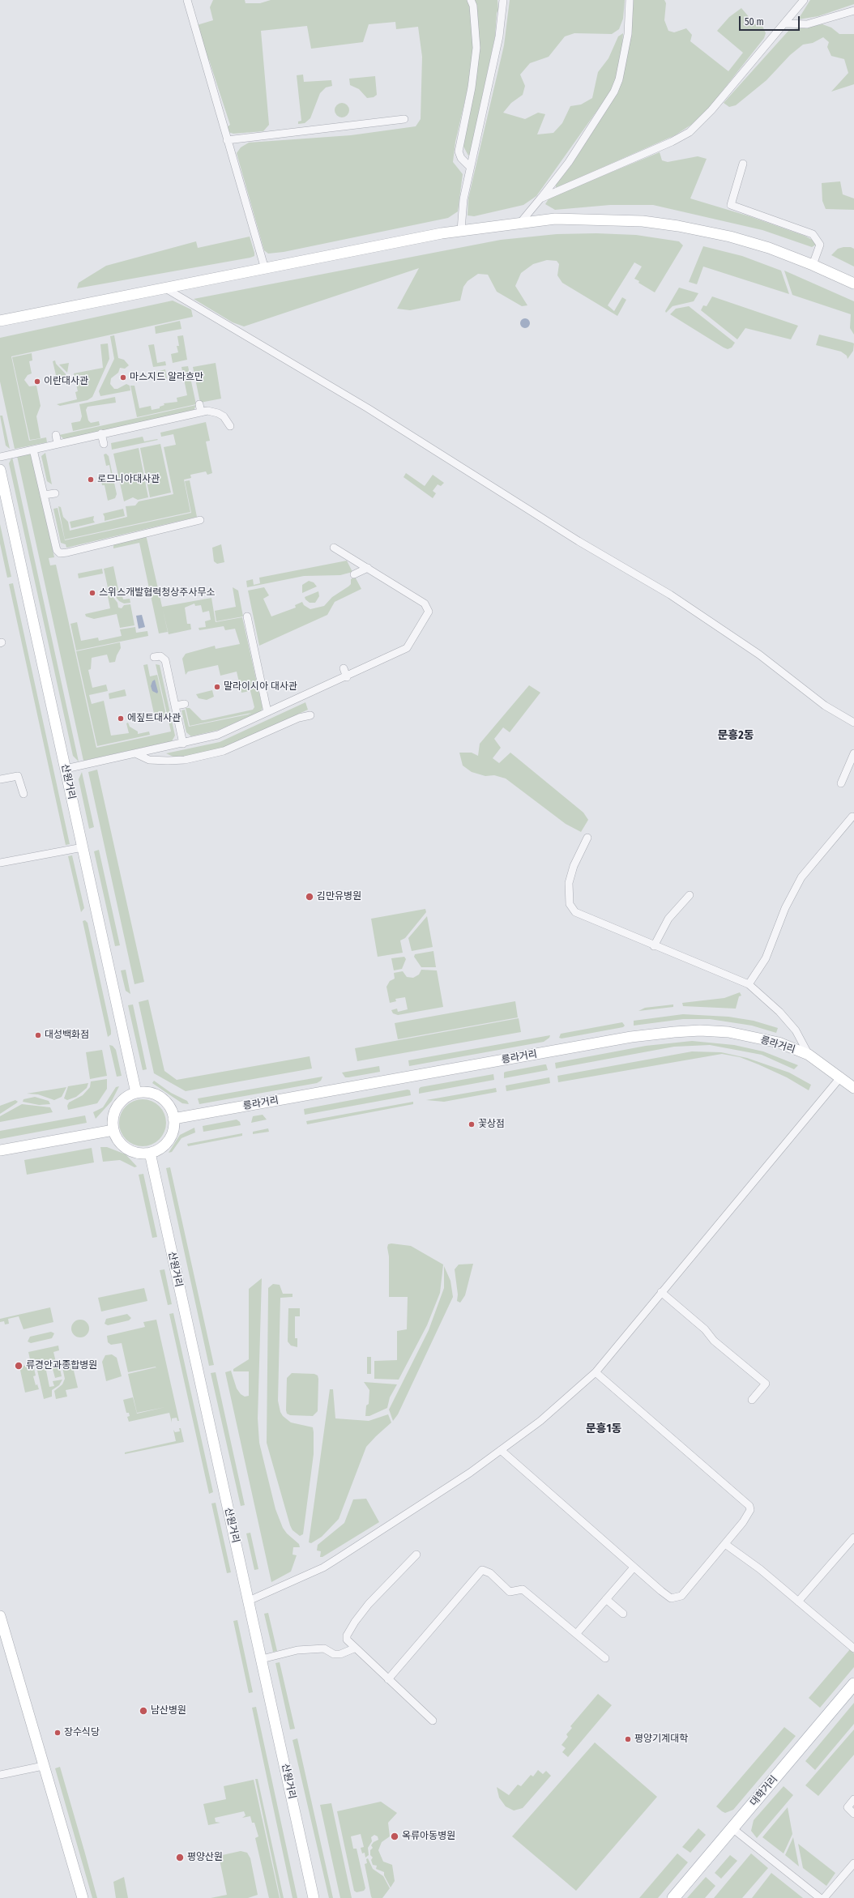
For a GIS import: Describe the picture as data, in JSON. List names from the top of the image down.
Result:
{
  "streets": {
    "main road": ["산원거리", "릉라거리", "대학거리"]
  },
  "crossings": [
    ["산원거리", "릉라거리"]
  ],
  "districts": ["문흥2동", "문흥1동"],
  "places": [
    "마스지드 알라흐만",
    "이란대사관",
    "로므니아대사관",
    "스위스개발협력청상주사무소",
    "말라이시아 대사관",
    "에짚트대사관",
    "김만유병원",
    "대성백화점",
    "꽃상점",
    "류경안과종합병원",
    "남산병원",
    "장수식당",
    "평양기계대학",
    "옥류아동병원",
    "평양산원"
  ],
  "scale_bar": "50 m"
}
